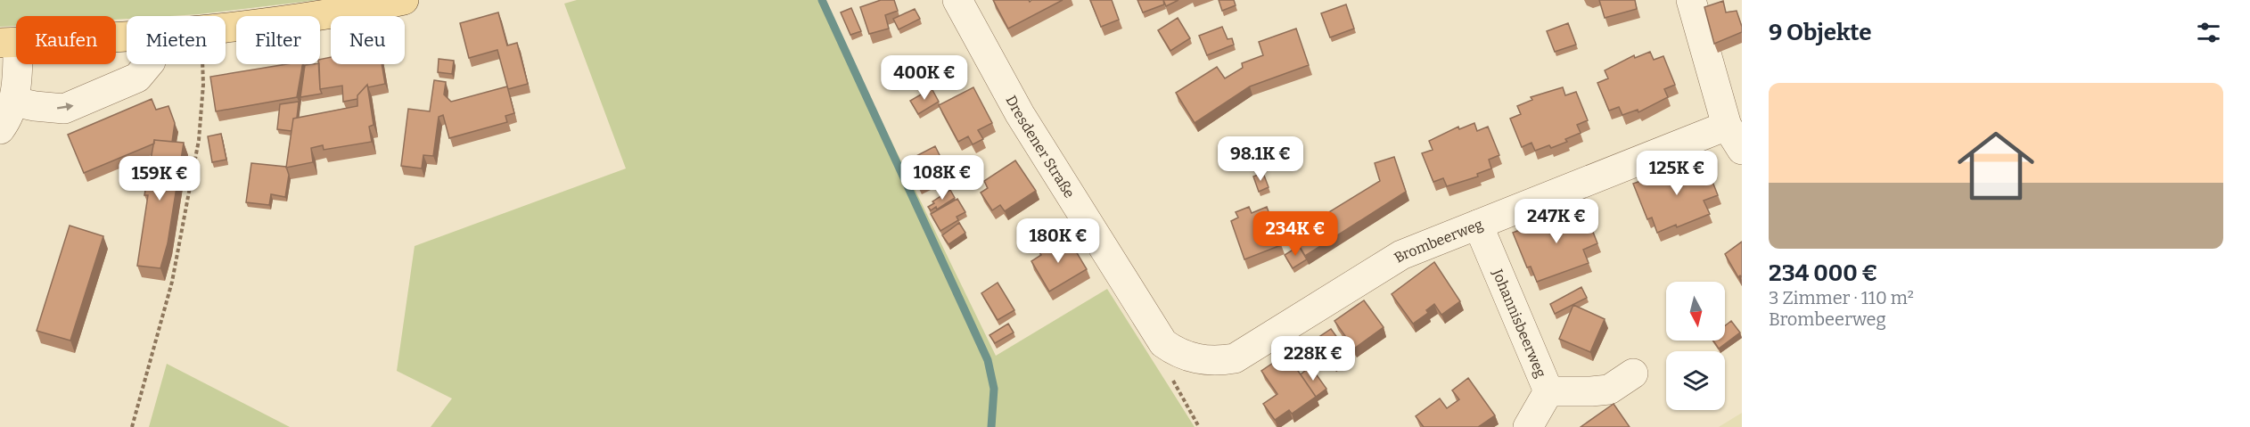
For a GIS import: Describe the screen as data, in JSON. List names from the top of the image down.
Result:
{
  "streets": {
    "street": ["Dresdener Straße", "Brombeerweg", "Johannisbeerweg"]
  },
  "crossings": [
    ["Dresdener Straße", "Brombeerweg"],
    ["Brombeerweg", "Johannisbeerweg"]
  ],
  "north": "bottom",
  "page": {
    "heading": "9 Objekte",
    "chip": [
      "Kaufen",
      "Mieten",
      "Filter",
      "Neu"
    ],
    "price": [
      "400K €",
      "98.1K €",
      "125K €",
      "108K €",
      "159K €",
      "247K €",
      "234K €",
      "180K €",
      "228K €"
    ],
    "list": [
      {
        "name": "234 000 €",
        "note": "3 Zimmer · 110 m² · Brombeerweg"
      }
    ]
  }
}
